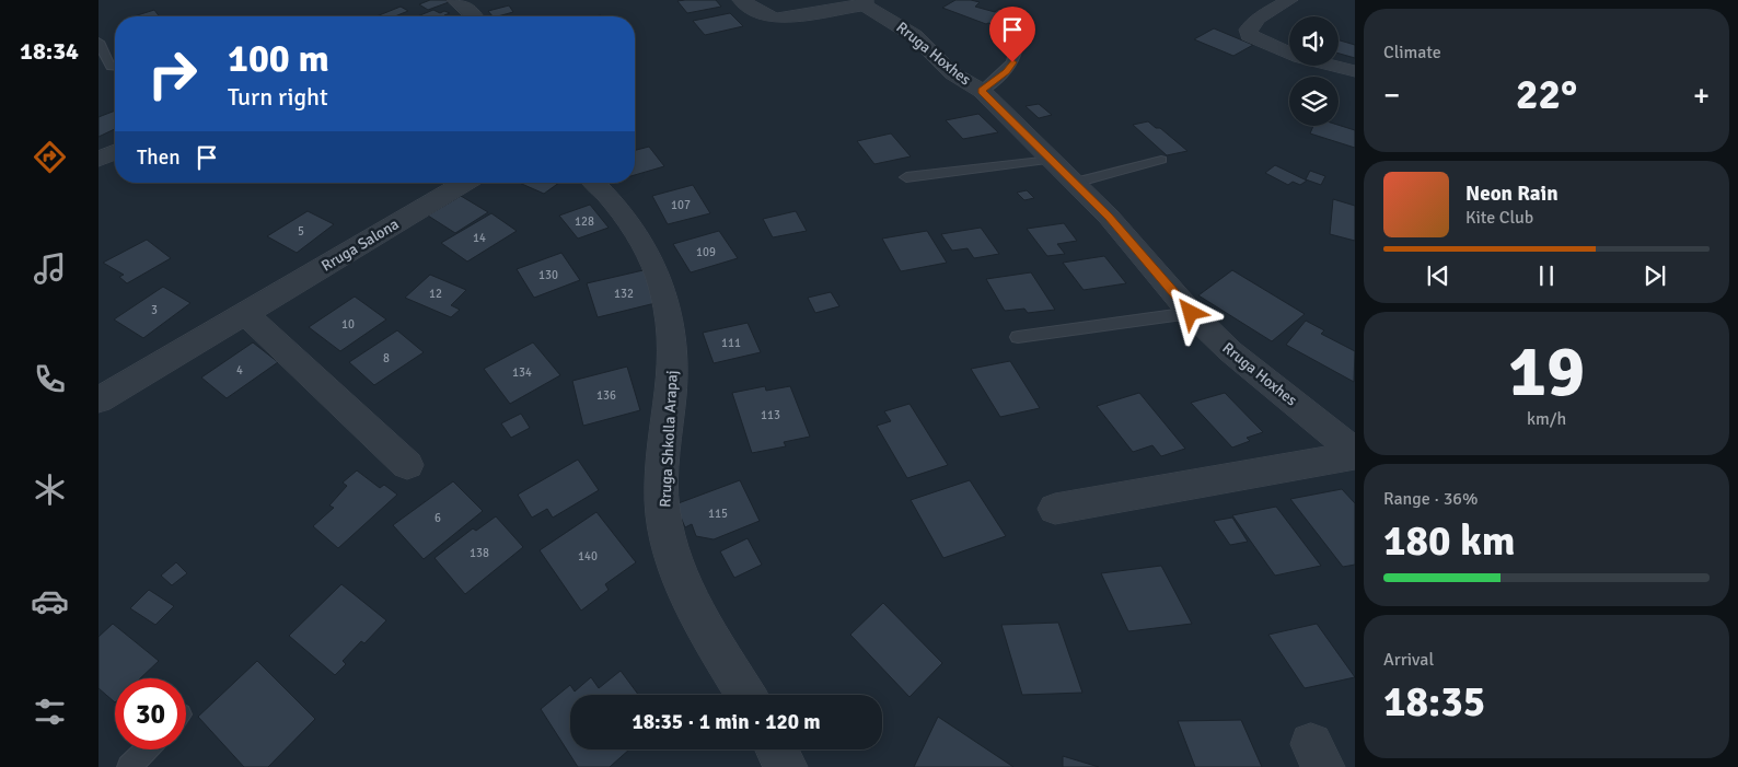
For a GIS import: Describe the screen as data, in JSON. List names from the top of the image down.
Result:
{
  "streets": {
    "street": ["Rruga Hoxhes", "Rruga Salona", "Rruga Shkolla Arapaj"]
  },
  "house_numbers": [
    "107",
    "128",
    "5",
    "14",
    "109",
    "130",
    "12",
    "132",
    "3",
    "10",
    "111",
    "8",
    "4",
    "134",
    "136",
    "113",
    "115",
    "6",
    "138",
    "140"
  ],
  "page": {
    "tabs": "18:34",
    "tile": [
      "Climate",
      ["19", "km/h"],
      ["Range · 36%", "180 km"],
      ["Arrival", "18:35"]
    ],
    "turn": ["100 m", "Turn right"],
    "heat": ["−", "22°", "+"],
    "then": "Then",
    "song": ["Neon Rain", "Kite Club"],
    "limit": "30",
    "trip": "18:35 · 1 min · 120 m"
  }
}
